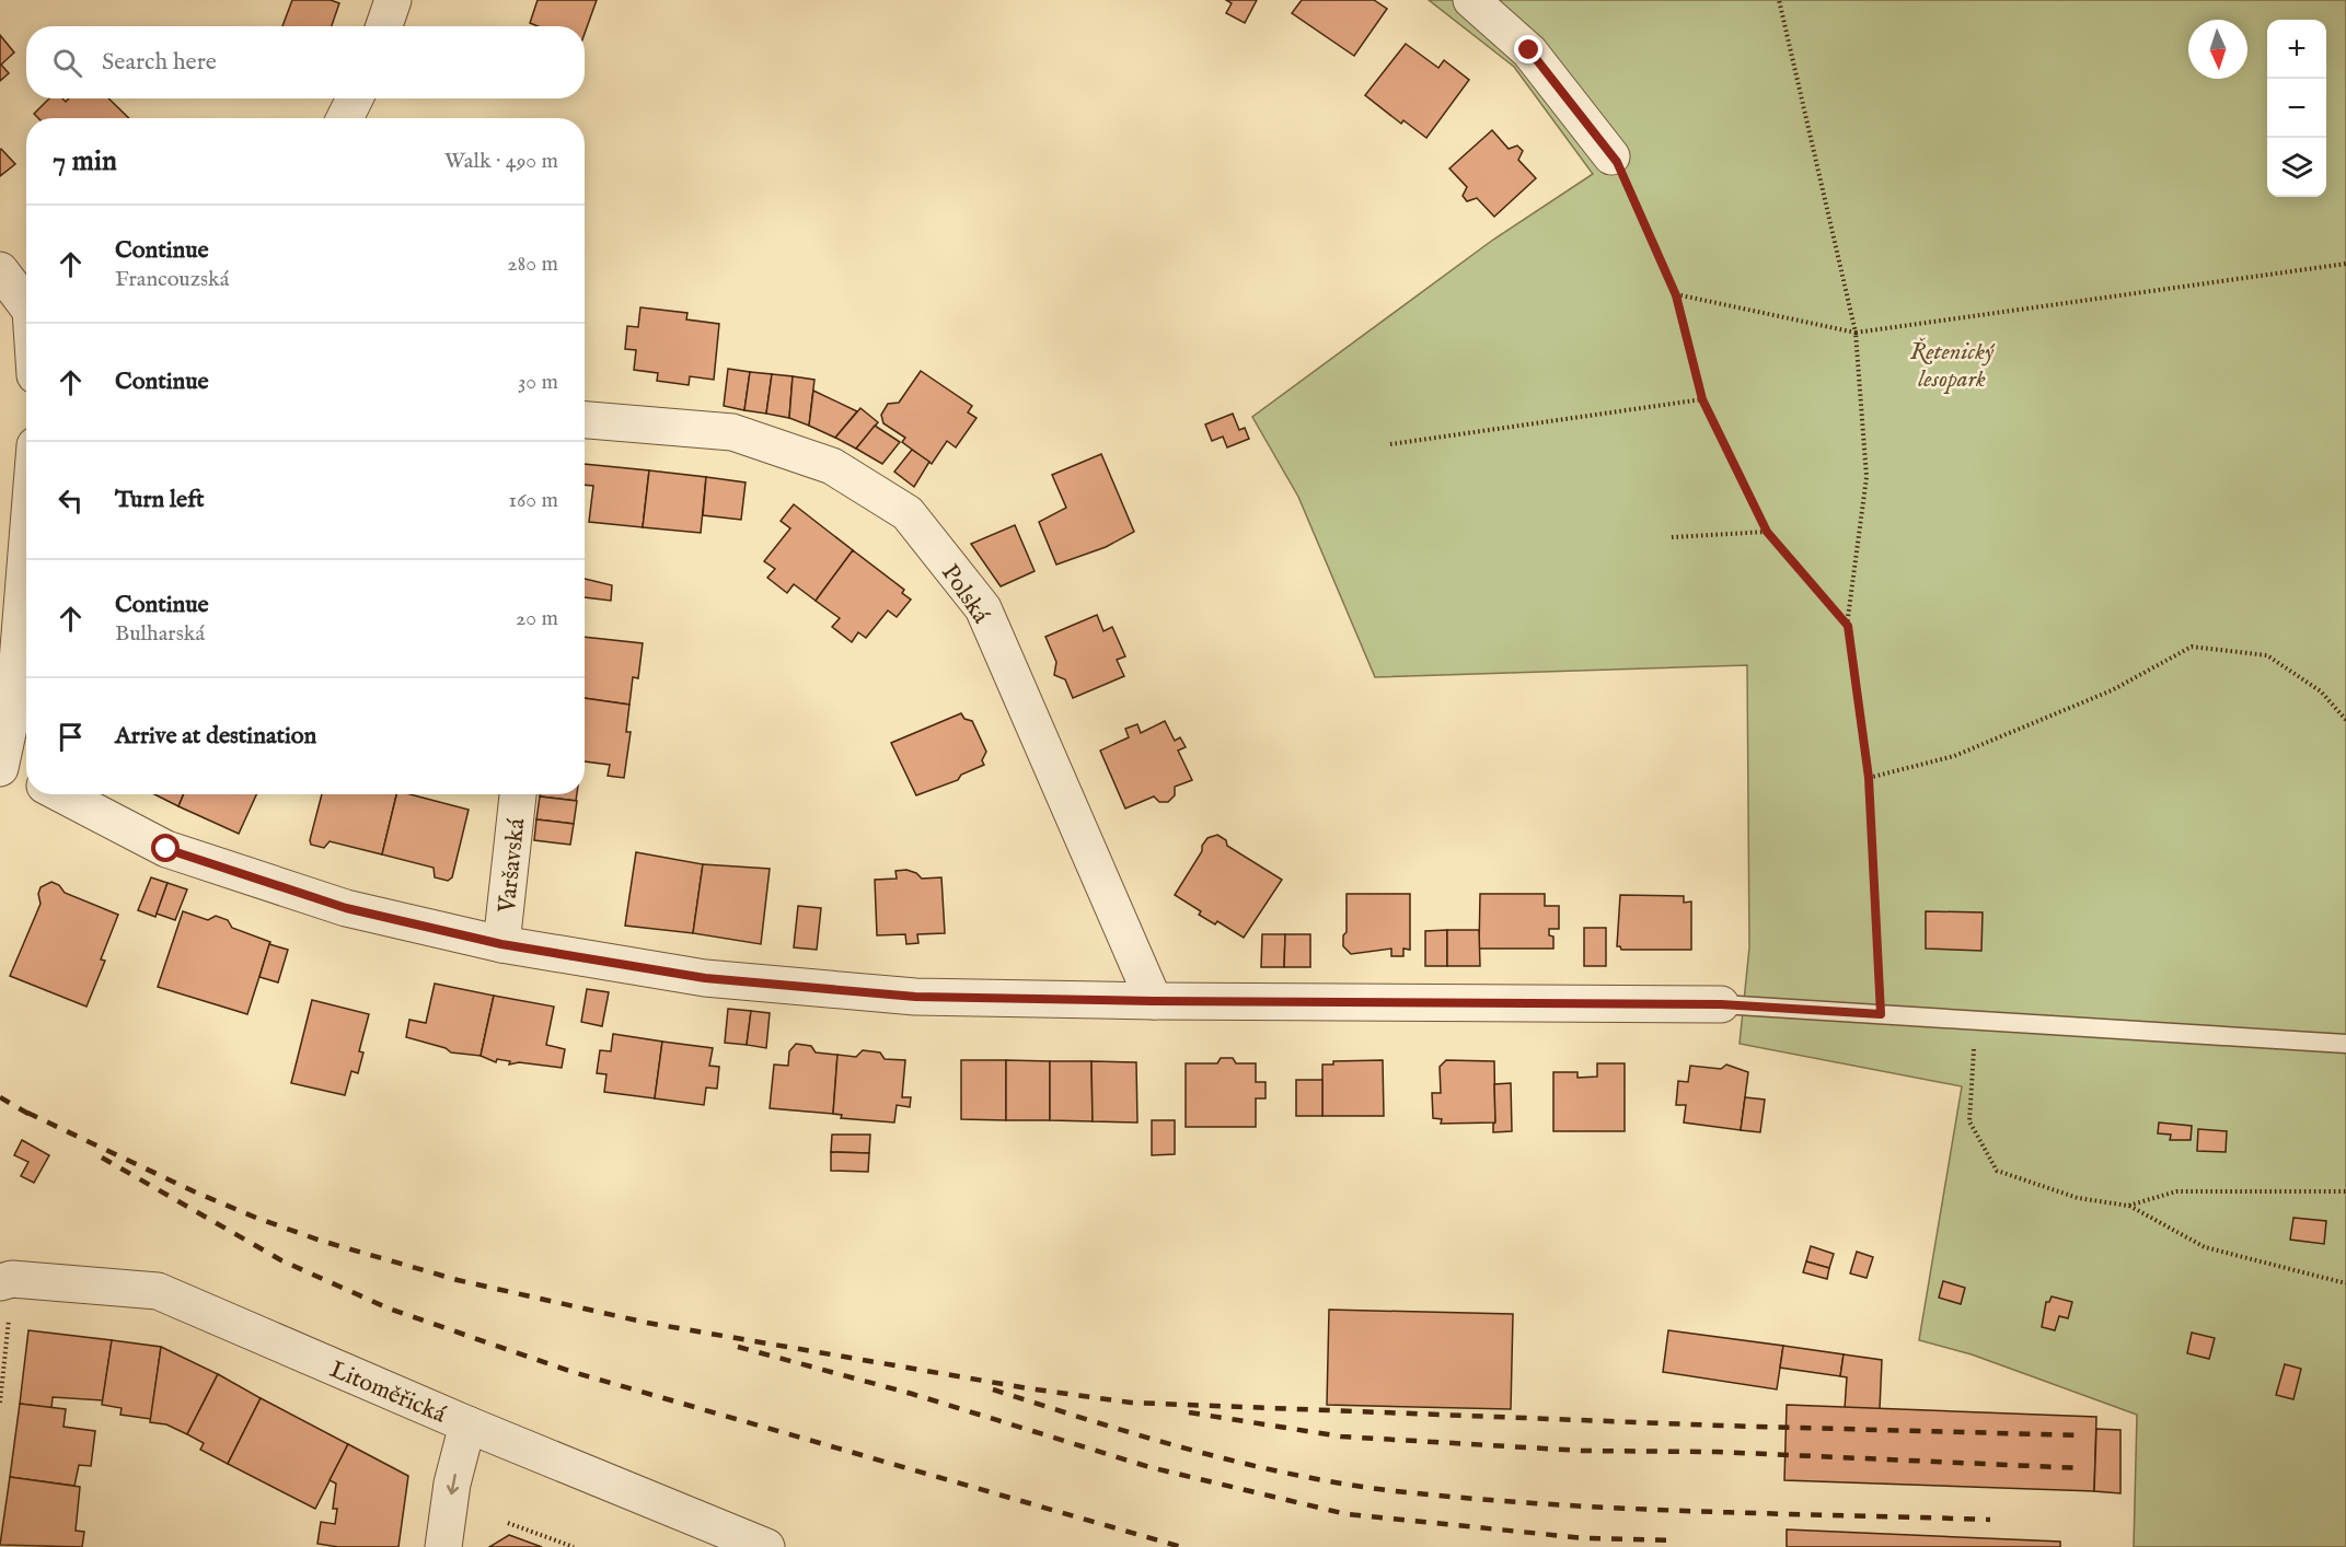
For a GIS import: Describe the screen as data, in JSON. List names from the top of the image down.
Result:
{
  "streets": {
    "street": ["Polská", "Varšavská", "Litoměřická"]
  },
  "parks": ["Řetenický lesopark"],
  "north": "bottom",
  "page": {
    "map_buttons": ["+", "−"],
    "search": "Search here",
    "heading": ["7 min", "Walk · 490 m"],
    "list": [
      ["Continue", "Francouzská", "280 m"],
      ["Continue", "30 m"],
      ["Turn left", "160 m"],
      ["Continue", "Bulharská", "20 m"],
      "Arrive at destination"
    ]
  }
}
